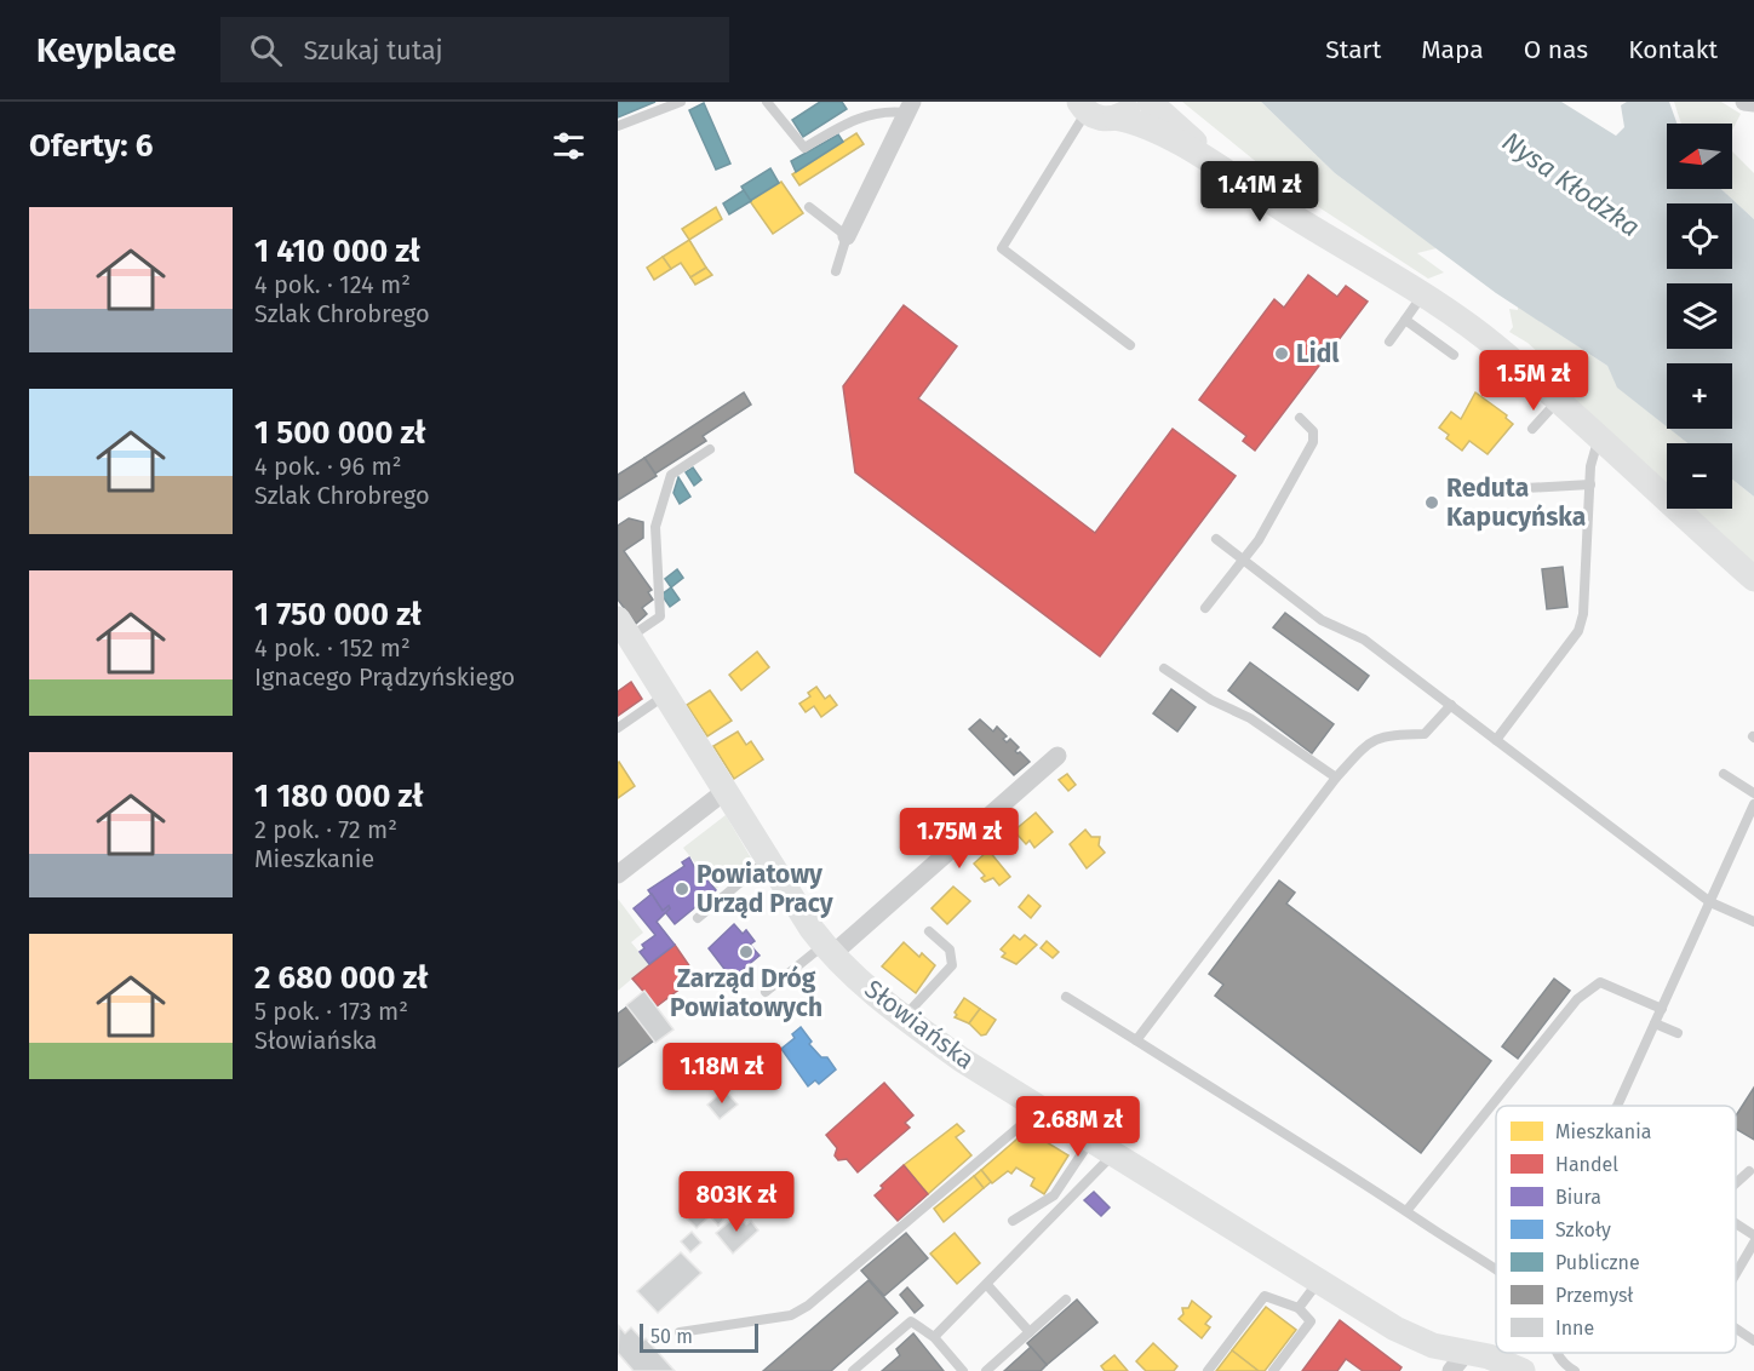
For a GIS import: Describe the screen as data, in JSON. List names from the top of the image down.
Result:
{
  "streets": {
    "street": ["Słowiańska"]
  },
  "water": ["Nysa Kłodzka"],
  "places": [
    "Lidl",
    "Reduta Kapucyńska",
    "Powiatowy Urząd Pracy",
    "Zarząd Dróg Powiatowych"
  ],
  "legend": [
    "Mieszkania",
    "Handel",
    "Biura",
    "Szkoły",
    "Publiczne",
    "Przemysł",
    "Inne"
  ],
  "scale_bar": "50 m",
  "north": "left",
  "page": {
    "header": "Keyplace",
    "search": "Szukaj tutaj",
    "nav": [
      "Start",
      "Mapa",
      "O nas",
      "Kontakt"
    ],
    "heading": "Oferty: 6",
    "map_buttons": ["+", "−"],
    "price": [
      "1.41M zł",
      "1.5M zł",
      "1.75M zł",
      "1.18M zł",
      "2.68M zł",
      "803K zł"
    ],
    "list": [
      {
        "name": "1 410 000 zł",
        "note": "4 pok. · 124 m² · Szlak Chrobrego"
      },
      {
        "name": "1 500 000 zł",
        "note": "4 pok. · 96 m² · Szlak Chrobrego"
      },
      {
        "name": "1 750 000 zł",
        "note": "4 pok. · 152 m² · Ignacego Prądzyńskiego"
      },
      {
        "name": "1 180 000 zł",
        "note": "2 pok. · 72 m² · Mieszkanie"
      },
      {
        "name": "2 680 000 zł",
        "note": "5 pok. · 173 m² · Słowiańska"
      }
    ],
    "scale": "50 m"
  }
}
